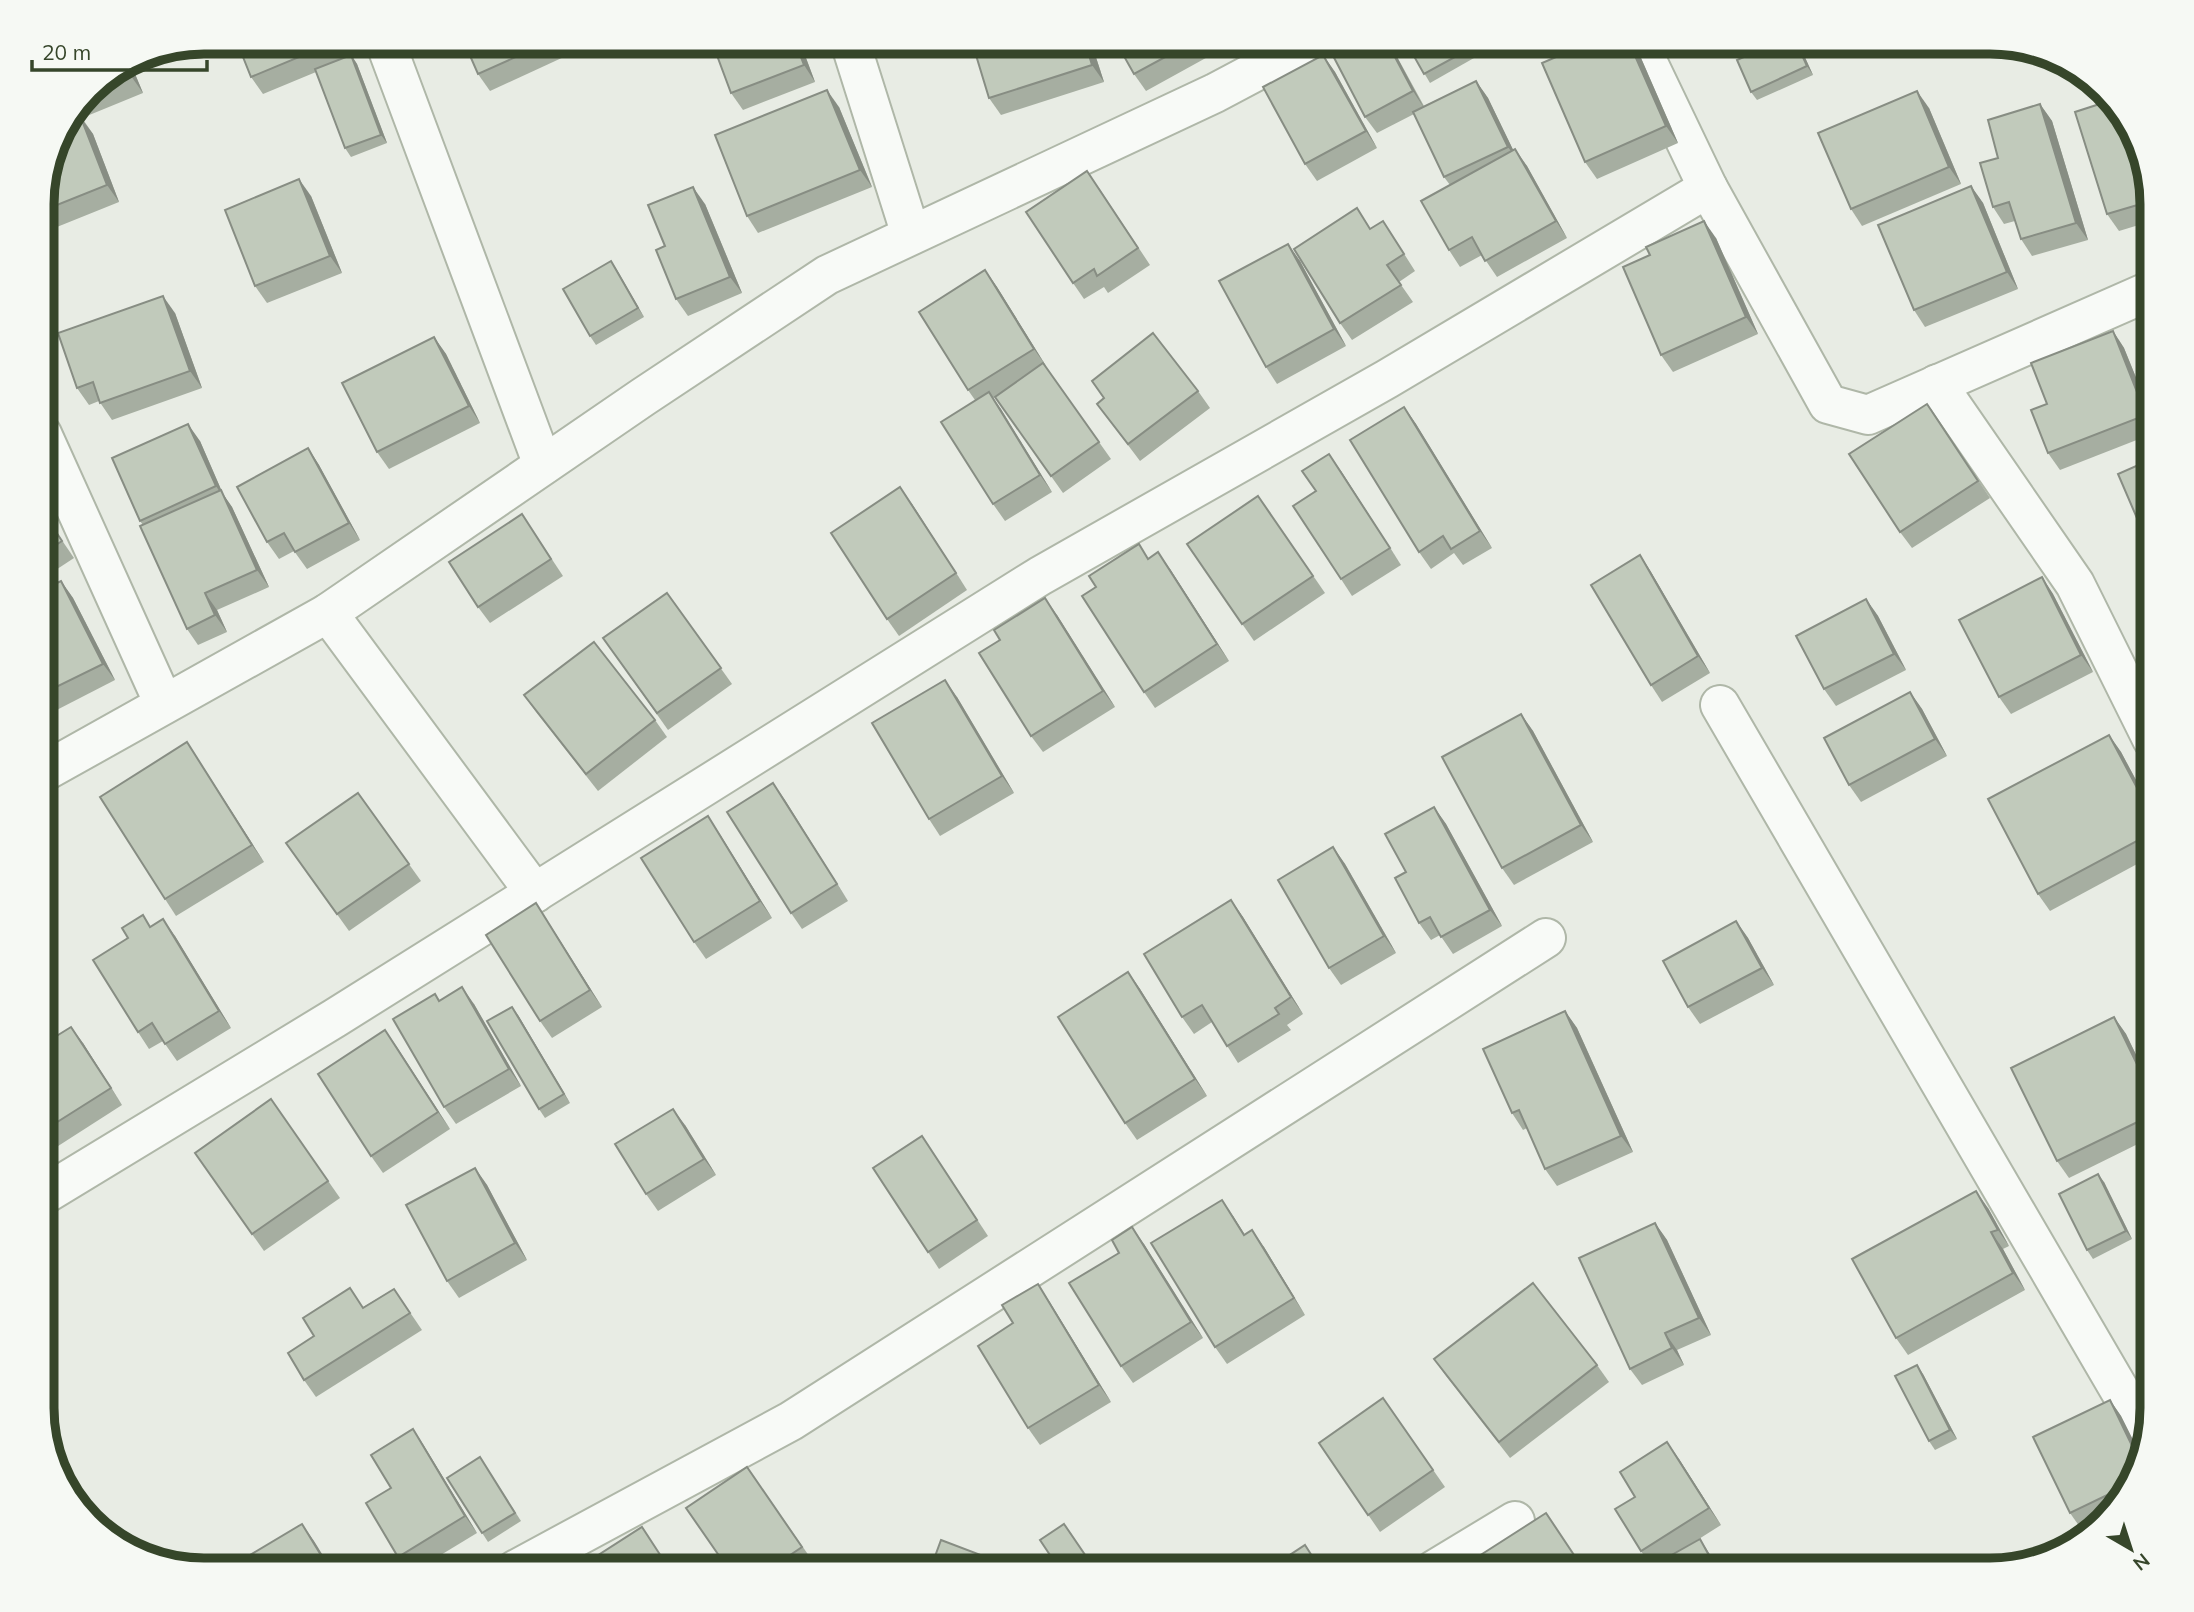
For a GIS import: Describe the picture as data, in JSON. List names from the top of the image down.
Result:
{
  "scale_bar": "20 m",
  "north": "bottom right"
}
